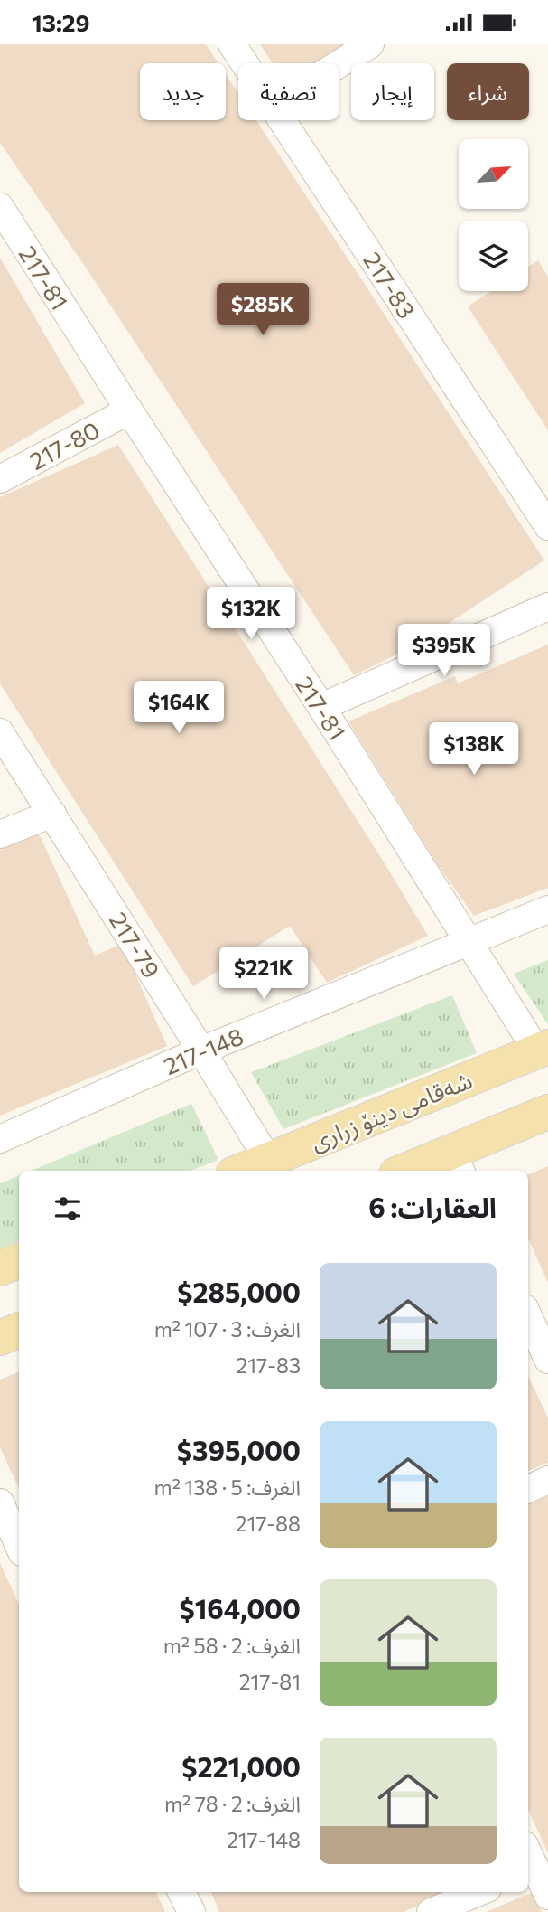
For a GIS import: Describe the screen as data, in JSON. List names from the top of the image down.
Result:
{
  "streets": {
    "main road": ["شەقامی دینۆ زراری"],
    "street": [
      "217-81",
      "217-83",
      "217-80",
      "217-79",
      "217-148"
    ]
  },
  "crossings": [
    ["217-81", "217-80"],
    ["217-81", "217-148"],
    ["217-81", "شەقامی دینۆ زراری"],
    ["217-79", "217-148"],
    ["217-79", "شەقامی دینۆ زراری"]
  ],
  "north": "top right",
  "page": {
    "status": "13:29",
    "chip": [
      "شراء",
      "إيجار",
      "تصفية",
      "جديد"
    ],
    "price": [
      "$285K",
      "$132K",
      "$395K",
      "$164K",
      "$138K",
      "$221K"
    ],
    "heading": "العقارات: 6",
    "list": [
      {
        "name": "$285,000",
        "note": "الغرف: 3 · 107 m² · 217-83"
      },
      {
        "name": "$395,000",
        "note": "الغرف: 5 · 138 m² · 217-88"
      },
      {
        "name": "$164,000",
        "note": "الغرف: 2 · 58 m² · 217-81"
      },
      {
        "name": "$221,000",
        "note": "الغرف: 2 · 78 m² · 217-148"
      }
    ]
  }
}
